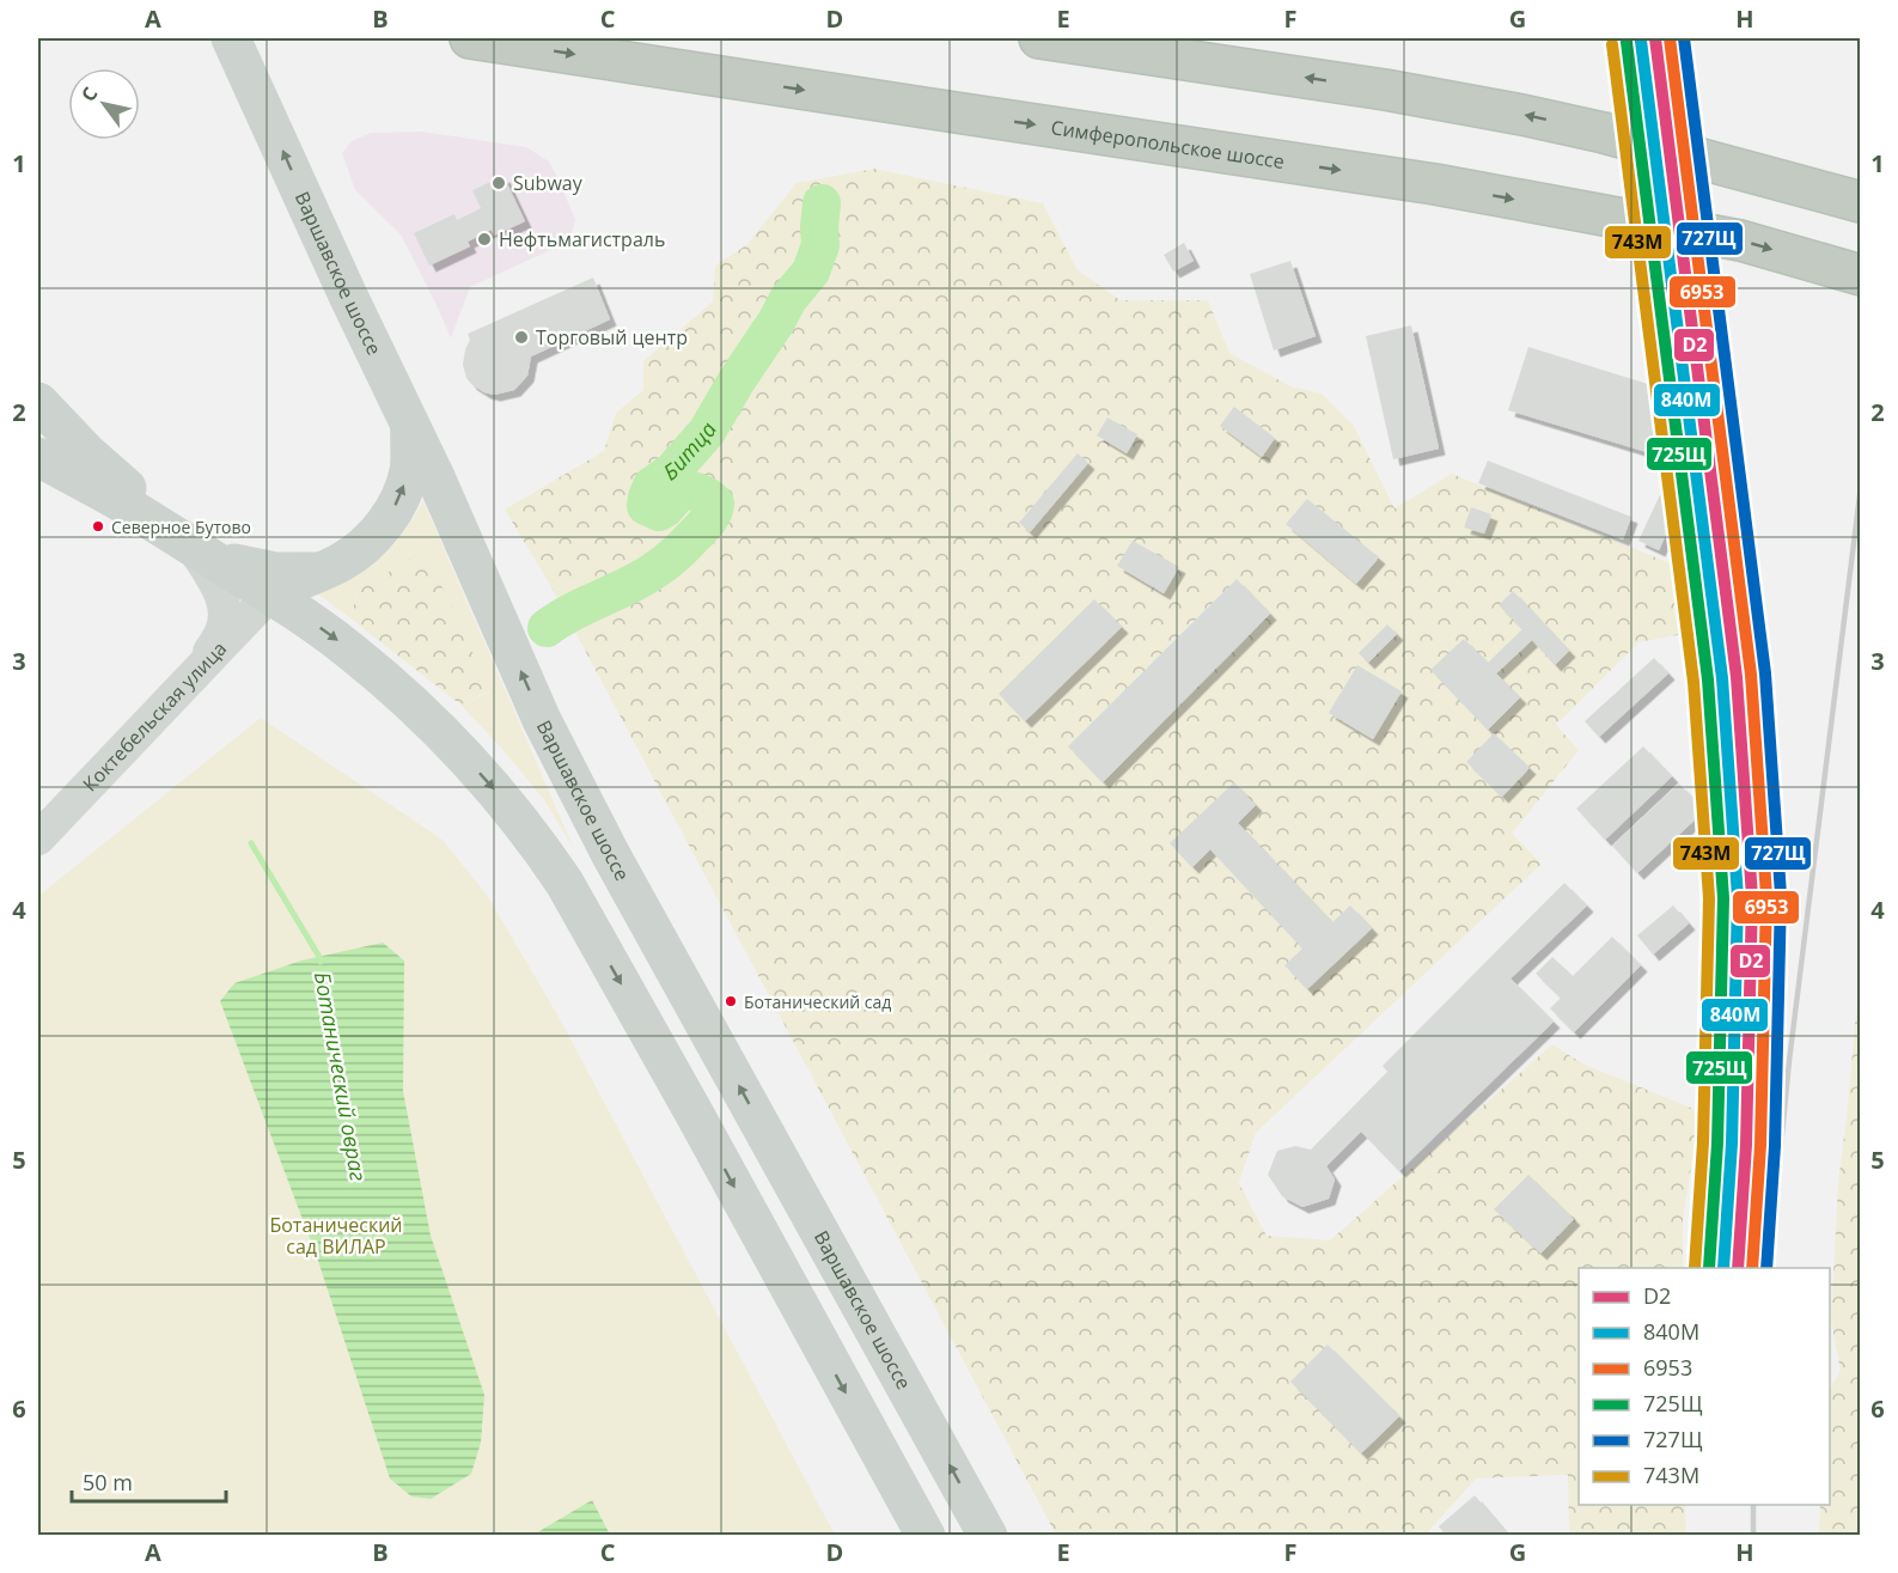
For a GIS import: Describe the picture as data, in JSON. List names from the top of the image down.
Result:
{
  "streets": {
    "highway": ["Симферопольское шоссе"],
    "main road": ["Варшавское шоссе"],
    "street": ["Коктебельская улица"]
  },
  "water": ["Битца", "Ботанический овраг"],
  "parks": ["Ботанический сад ВИЛАР"],
  "places": [
    "Subway",
    "Нефтьмагистраль",
    "Торговый центр",
    "Северное Бутово",
    "Ботанический сад"
  ],
  "lines": [
    "transit line D2",
    "transit line 6953",
    "transit line 727Щ",
    "transit line 840М",
    "transit line 725Щ",
    "transit line 743М"
  ],
  "legend": [
    "D2",
    "840М",
    "6953",
    "725Щ",
    "727Щ",
    "743М"
  ],
  "scale_bar": "50 m",
  "north": "top left",
  "grid": {
    "columns": [
      "A",
      "B",
      "C",
      "D",
      "E",
      "F",
      "G",
      "H"
    ],
    "rows": [
      "1",
      "2",
      "3",
      "4",
      "5",
      "6"
    ]
  }
}
